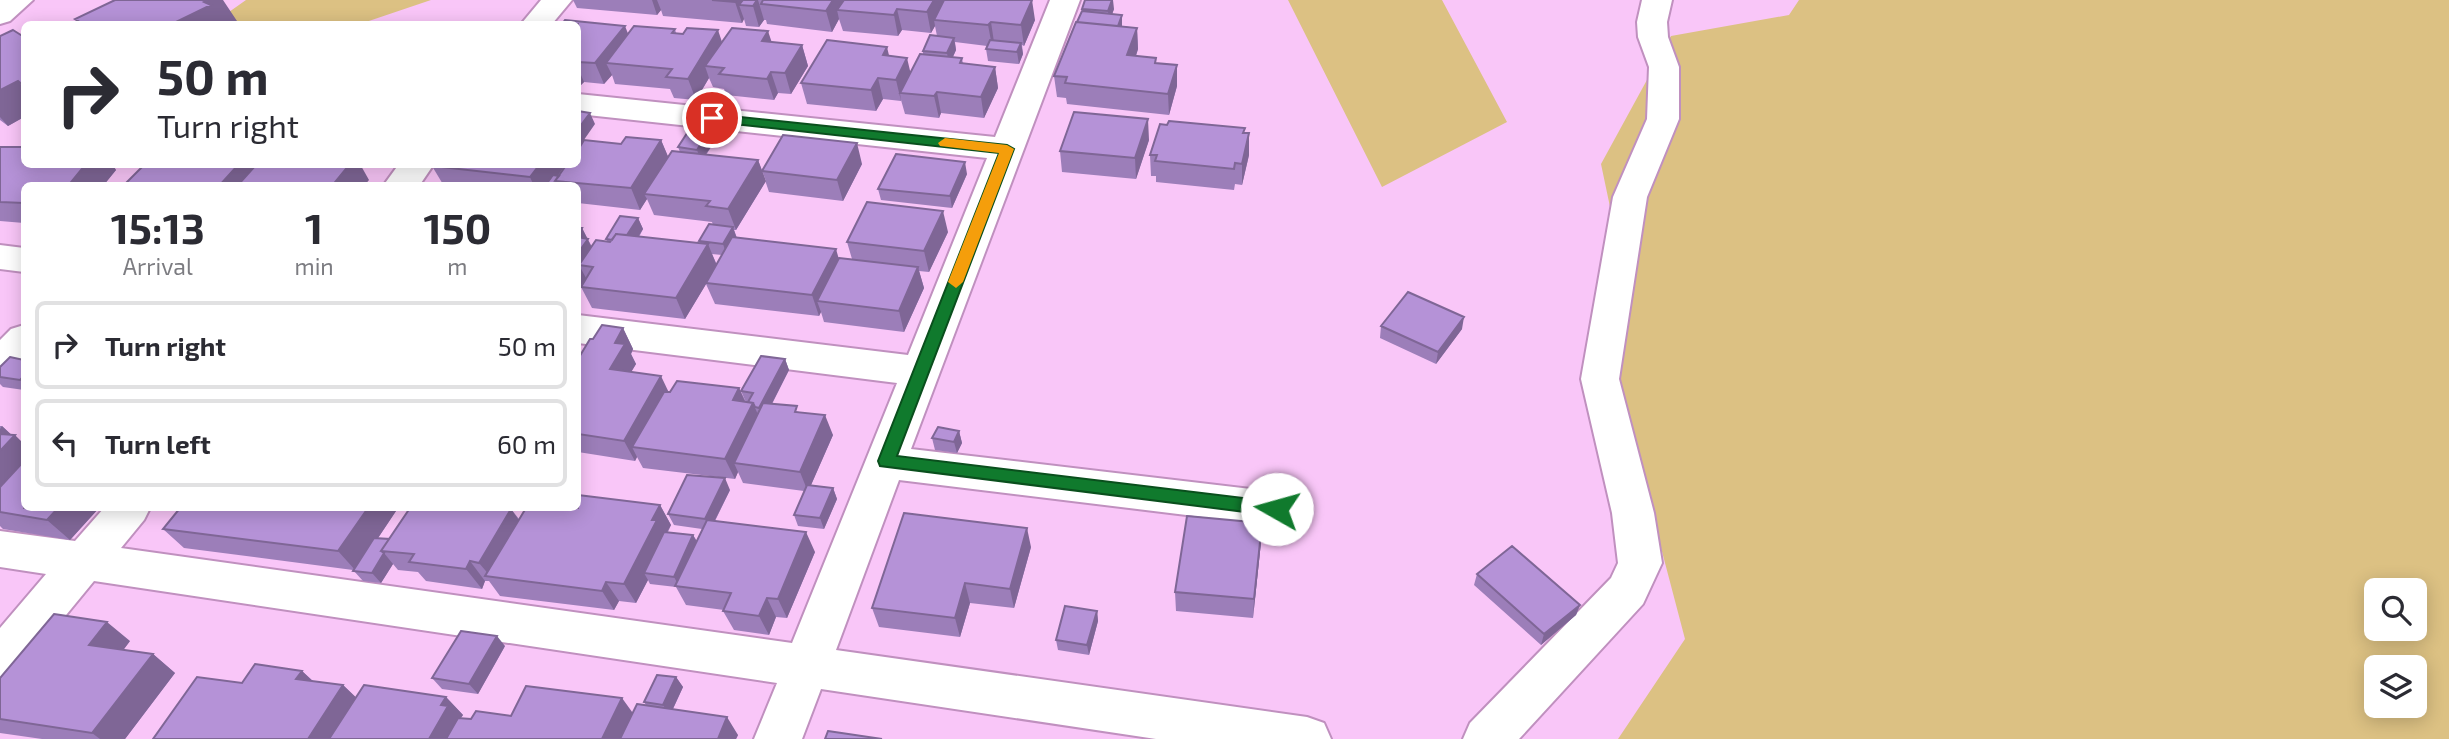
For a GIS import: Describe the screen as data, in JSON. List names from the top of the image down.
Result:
{
  "page": {
    "turn": ["50 m", "Turn right"],
    "eta": [
      "15:13",
      "Arrival",
      "1",
      "min",
      "150",
      "m"
    ],
    "list": [
      {
        "name": "Turn right",
        "value": "50 m"
      },
      {
        "name": "Turn left",
        "value": "60 m"
      }
    ]
  }
}
